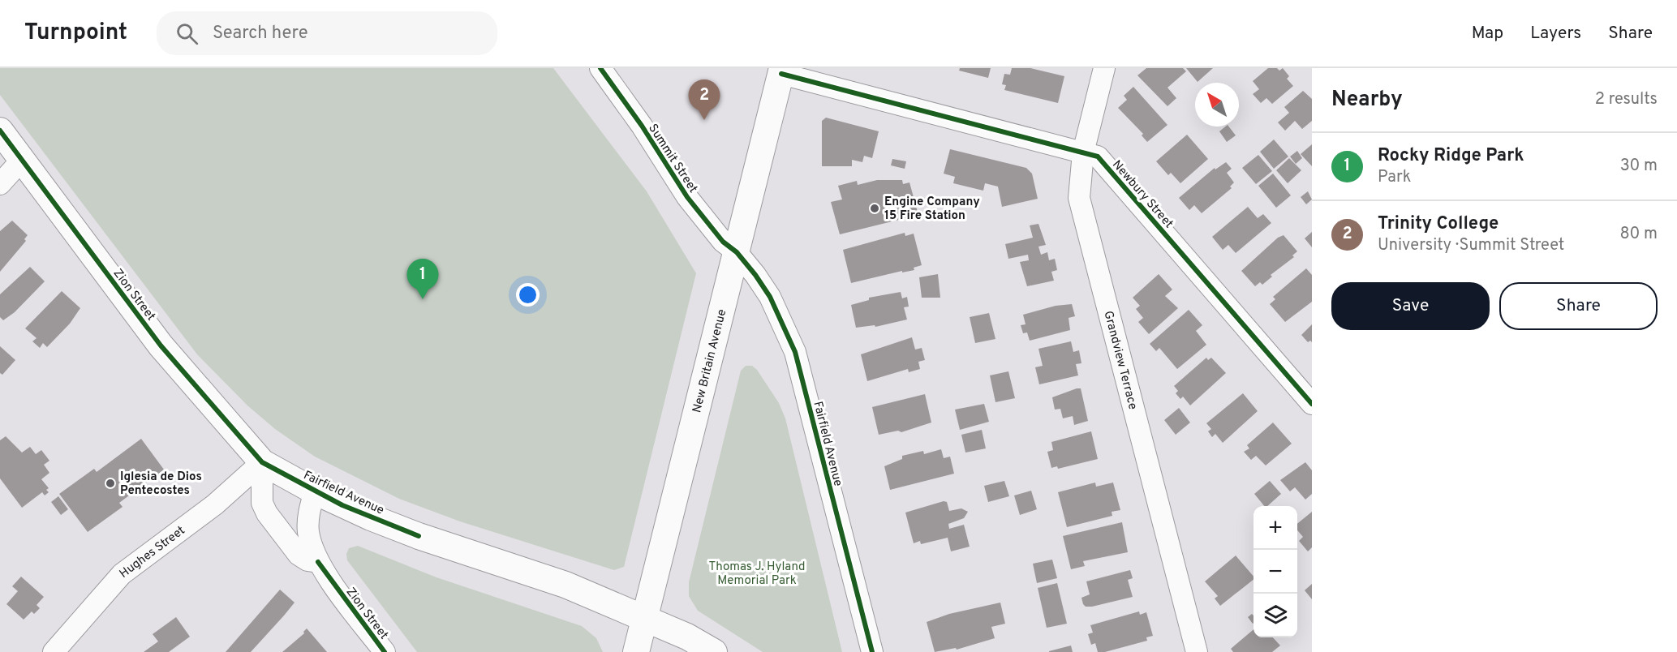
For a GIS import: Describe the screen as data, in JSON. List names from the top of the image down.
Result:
{
  "streets": {
    "main road": ["Zion Street", "New Britain Avenue", "Fairfield Avenue"],
    "street": [
      "Summit Street",
      "Newbury Street",
      "Grandview Terrace",
      "Hughes Street"
    ]
  },
  "crossings": [
    ["Summit Street", "New Britain Avenue"],
    ["Summit Street", "Fairfield Avenue"],
    ["Newbury Street", "New Britain Avenue"],
    ["Newbury Street", "Grandview Terrace"],
    ["Zion Street", "Fairfield Avenue"],
    ["Zion Street", "Hughes Street"],
    ["New Britain Avenue", "Fairfield Avenue"],
    ["Fairfield Avenue", "Hughes Street"]
  ],
  "parks": ["Thomas J. Hyland Memorial Park"],
  "places": ["Engine Company 15 Fire Station", "Iglesia de Dios Pentecostes"],
  "north": "top left",
  "page": {
    "header": "Turnpoint",
    "search": "Search here",
    "nav": ["Map", "Layers", "Share"],
    "heading": ["Nearby", "2 results"],
    "pins": ["2", "1"],
    "list": [
      {
        "mark": "1",
        "name": "Rocky Ridge Park",
        "note": "Park",
        "value": "30 m"
      },
      {
        "mark": "2",
        "name": "Trinity College",
        "note": "University · Summit Street",
        "value": "80 m"
      }
    ],
    "buttons": ["Save", "Share"],
    "map_buttons": ["+", "−"]
  }
}
